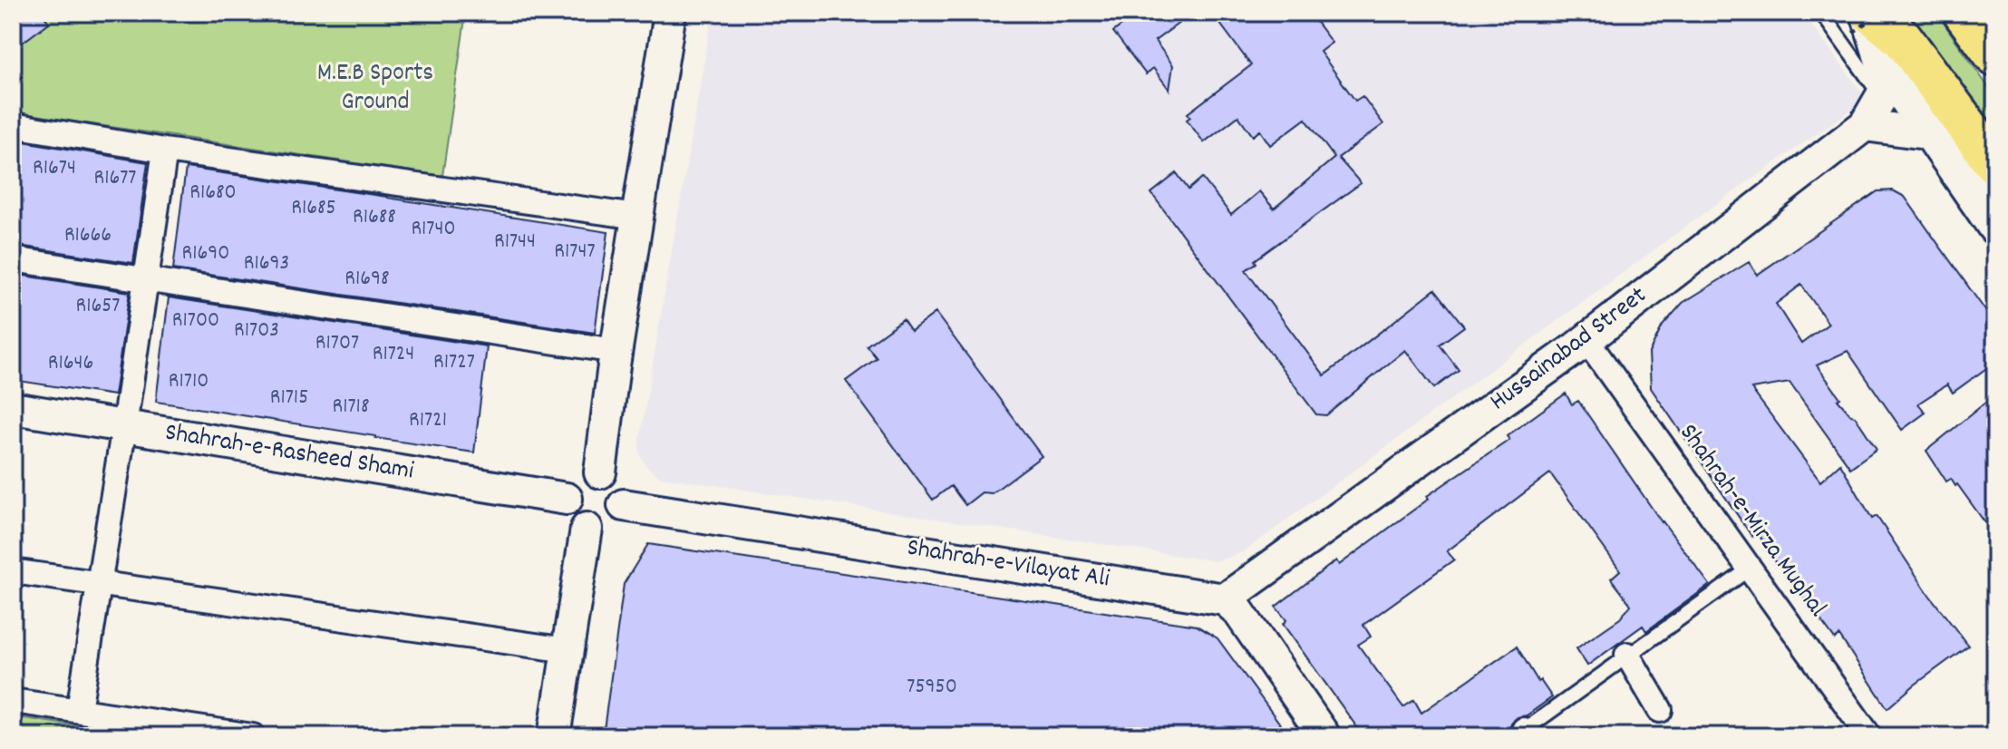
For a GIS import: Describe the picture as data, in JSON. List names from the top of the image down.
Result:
{
  "streets": {
    "street": [
      "Hussainabad Street",
      "Shahrah-e-Rasheed Shami",
      "Shahrah-e-Mirza Mughal",
      "Shahrah-e-Vilayat Ali"
    ]
  },
  "crossings": [
    ["Hussainabad Street", "Shahrah-e-Mirza Mughal"],
    ["Hussainabad Street", "Shahrah-e-Vilayat Ali"],
    ["Shahrah-e-Rasheed Shami", "Shahrah-e-Vilayat Ali"]
  ],
  "parks": ["M.E.B Sports Ground"],
  "house_numbers": [
    "R1674",
    "R1677",
    "R1680",
    "R1685",
    "R1688",
    "R1740",
    "R1666",
    "R1744",
    "R1747",
    "R1690",
    "R1693",
    "R1698",
    "R1657",
    "R1700",
    "R1703",
    "R1707",
    "R1724",
    "R1727",
    "R1646",
    "R1710",
    "R1715",
    "R1718",
    "R1721",
    "75950"
  ]
}
